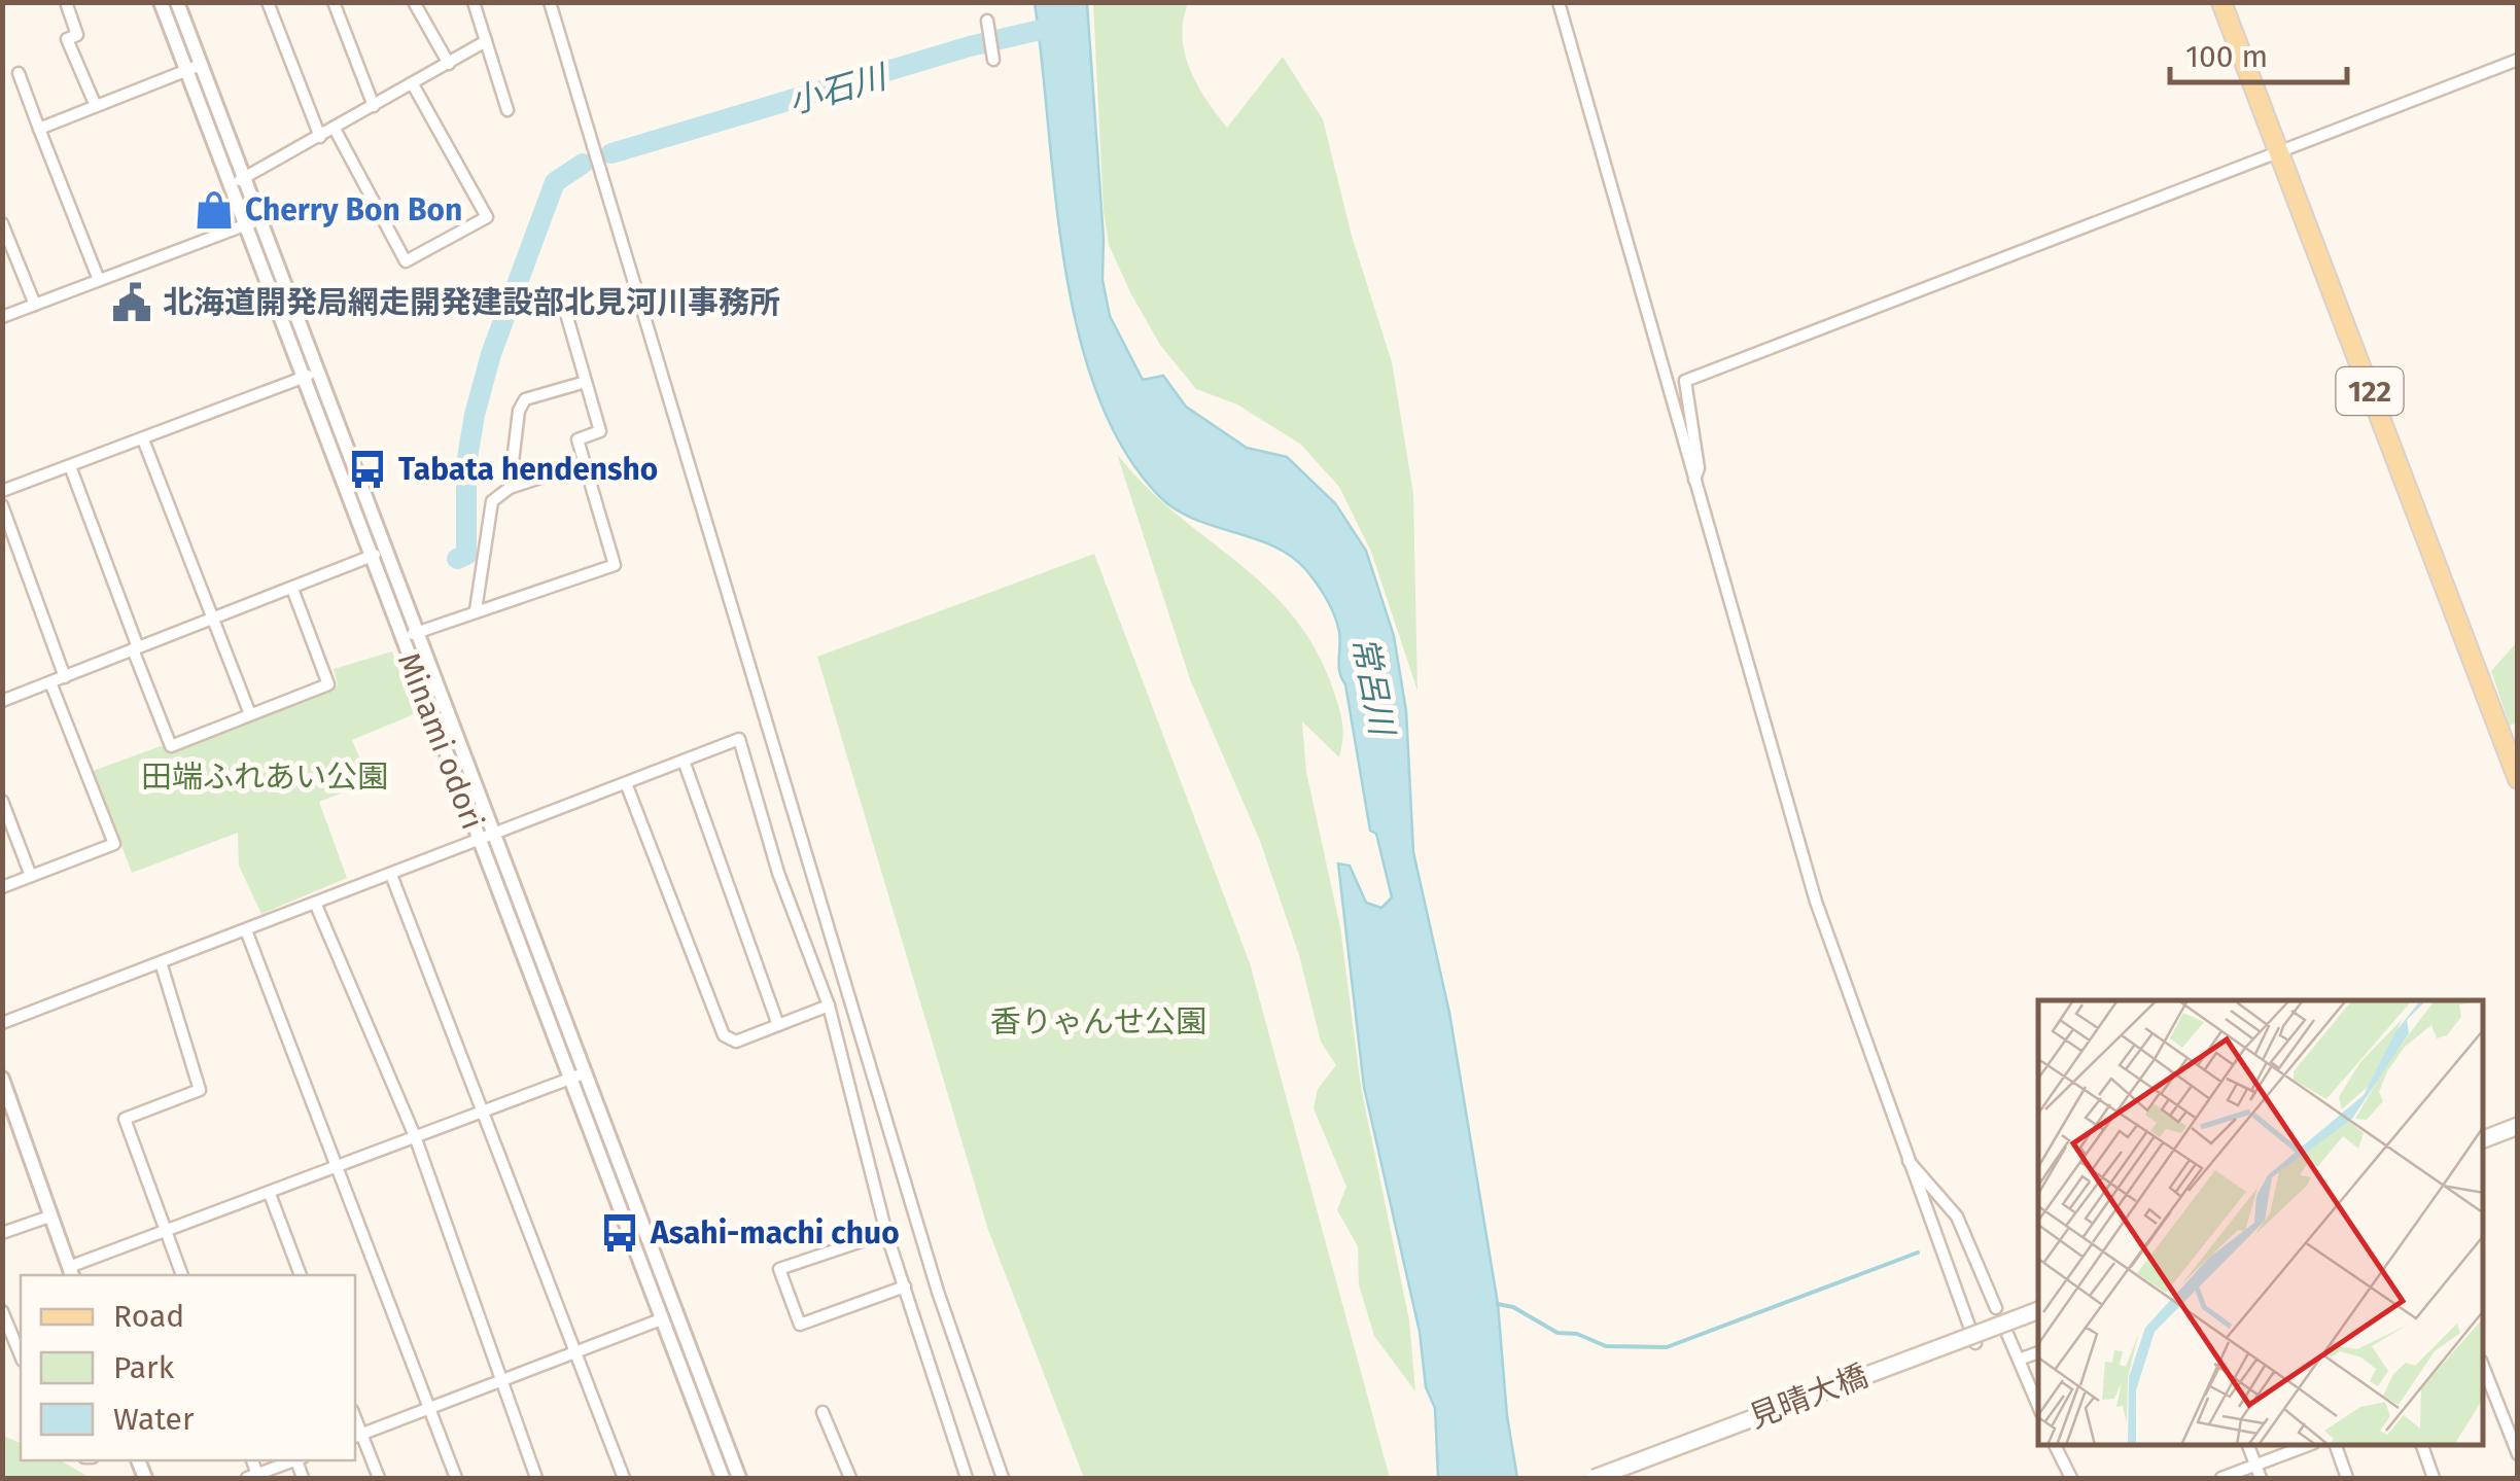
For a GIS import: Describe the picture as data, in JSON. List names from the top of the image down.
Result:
{
  "streets": {
    "main road": ["122", "見晴大橋"],
    "street": ["Minami odori"]
  },
  "water": ["小石川", "常呂川"],
  "parks": ["田端ふれあい公園", "香りゃんせ公園"],
  "places": {
    "shop": ["Cherry Bon Bon"],
    "public building": ["北海道開発局網走開発建設部北見河川事務所"],
    "bus stop": ["Tabata hendensho", "Asahi-machi chuo"]
  },
  "legend": ["Road", "Park", "Water"],
  "scale_bar": "100 m"
}
